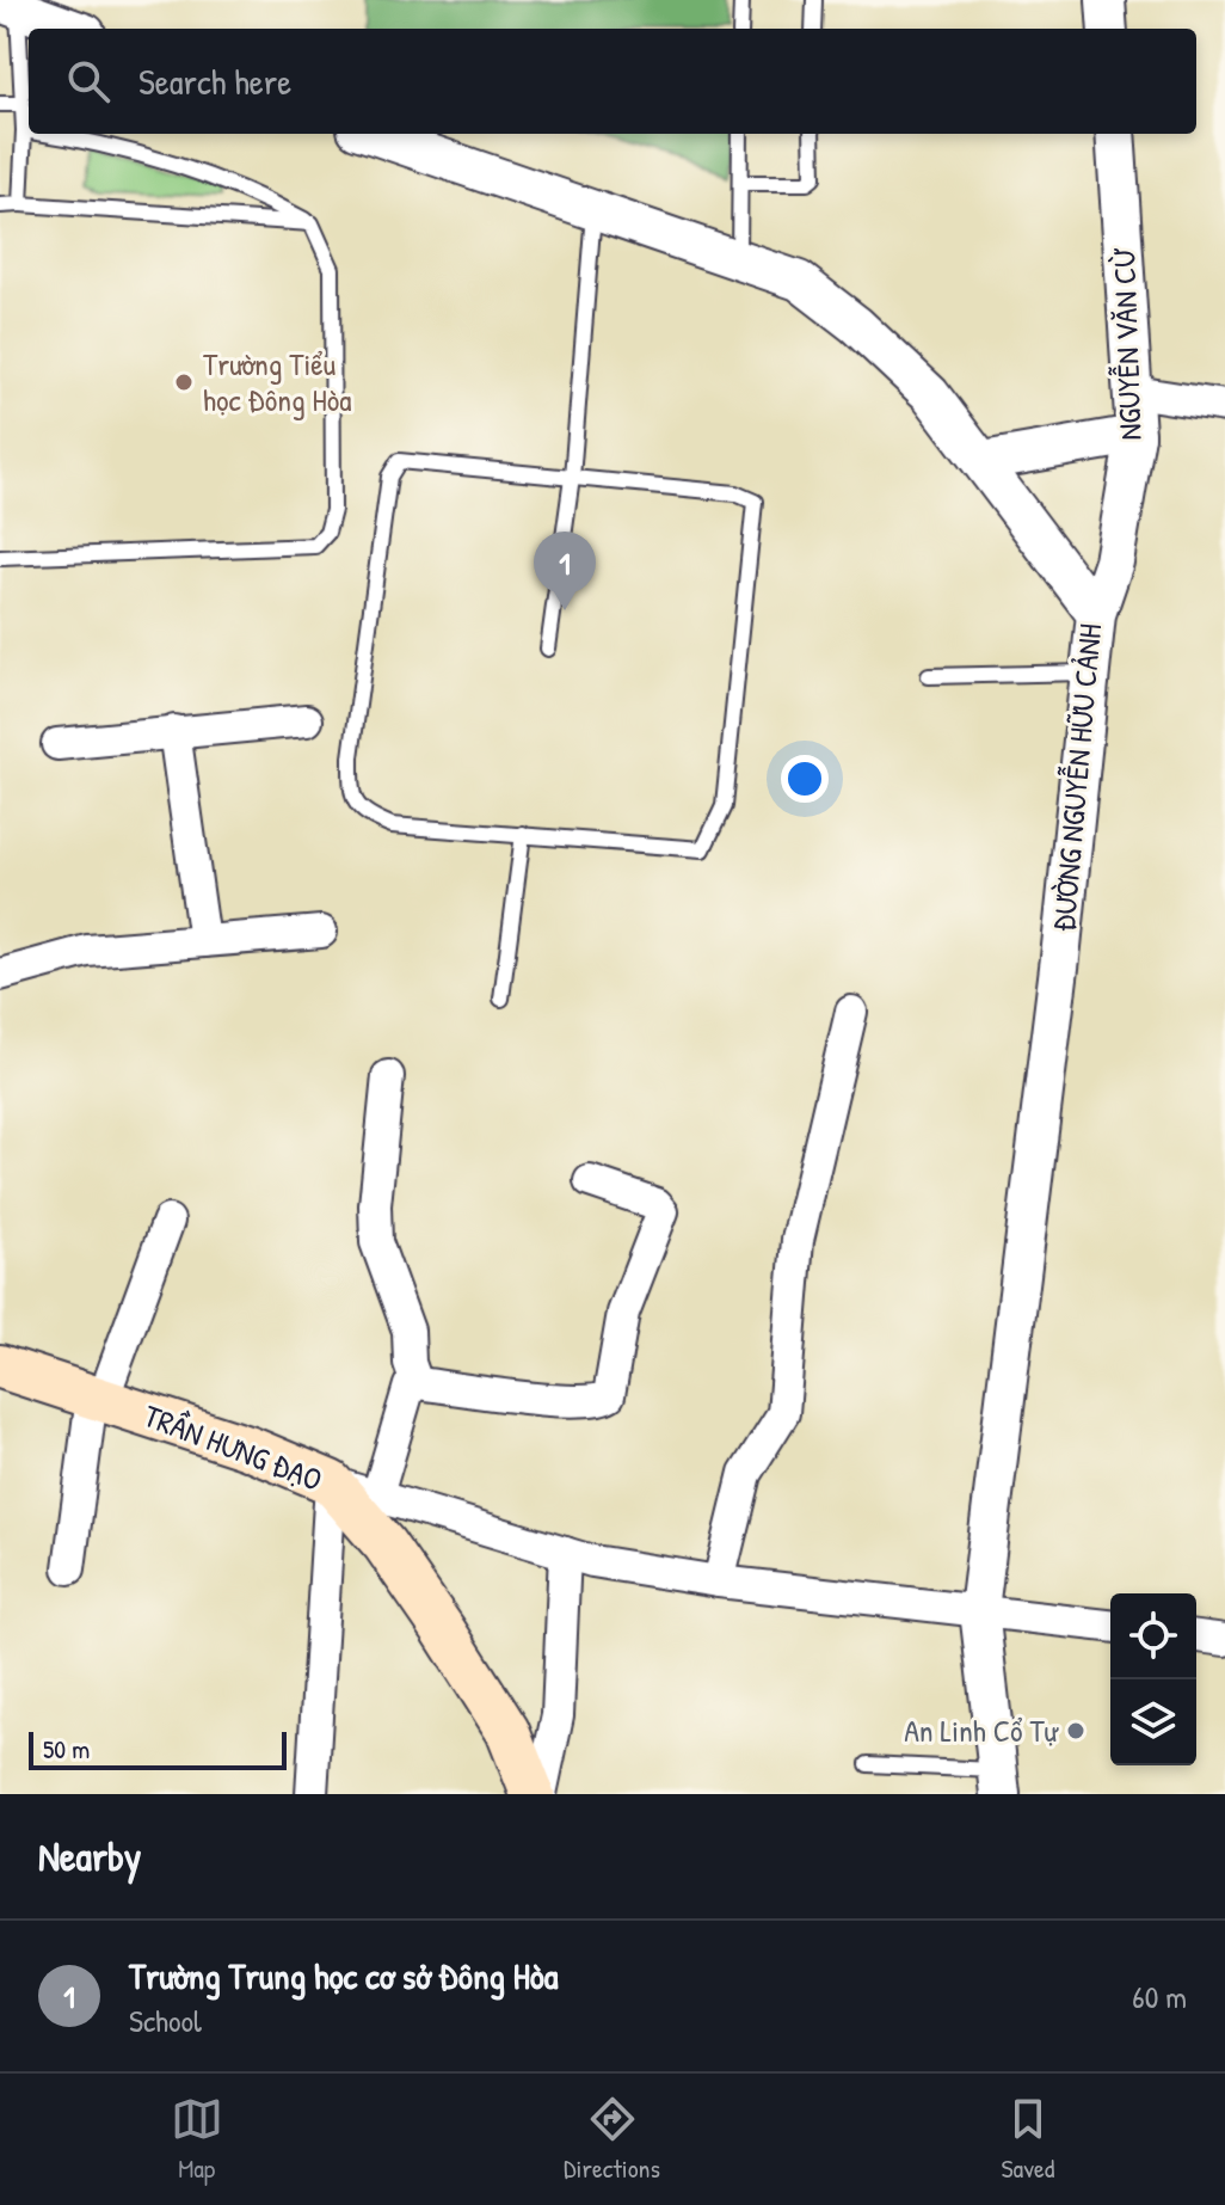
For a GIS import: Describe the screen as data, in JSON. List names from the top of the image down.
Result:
{
  "streets": {
    "main road": ["TRẦN HƯNG ĐẠO"],
    "street": ["NGUYỄN VĂN CỪ", "ĐƯỜNG NGUYỄN HỮU CẢNH"]
  },
  "crossings": [
    ["NGUYỄN VĂN CỪ", "ĐƯỜNG NGUYỄN HỮU CẢNH"]
  ],
  "places": ["Trường Tiểu học Đông Hòa", "An Linh Cổ Tự"],
  "scale_bar": "50 m",
  "page": {
    "search": "Search here",
    "pins": "1",
    "scale": "50 m",
    "heading": "Nearby",
    "list": [
      {
        "mark": "1",
        "name": "Trường Trung học cơ sở Đông Hòa",
        "note": "School",
        "value": "60 m"
      }
    ],
    "nav": ["Map", "Directions", "Saved"]
  }
}
